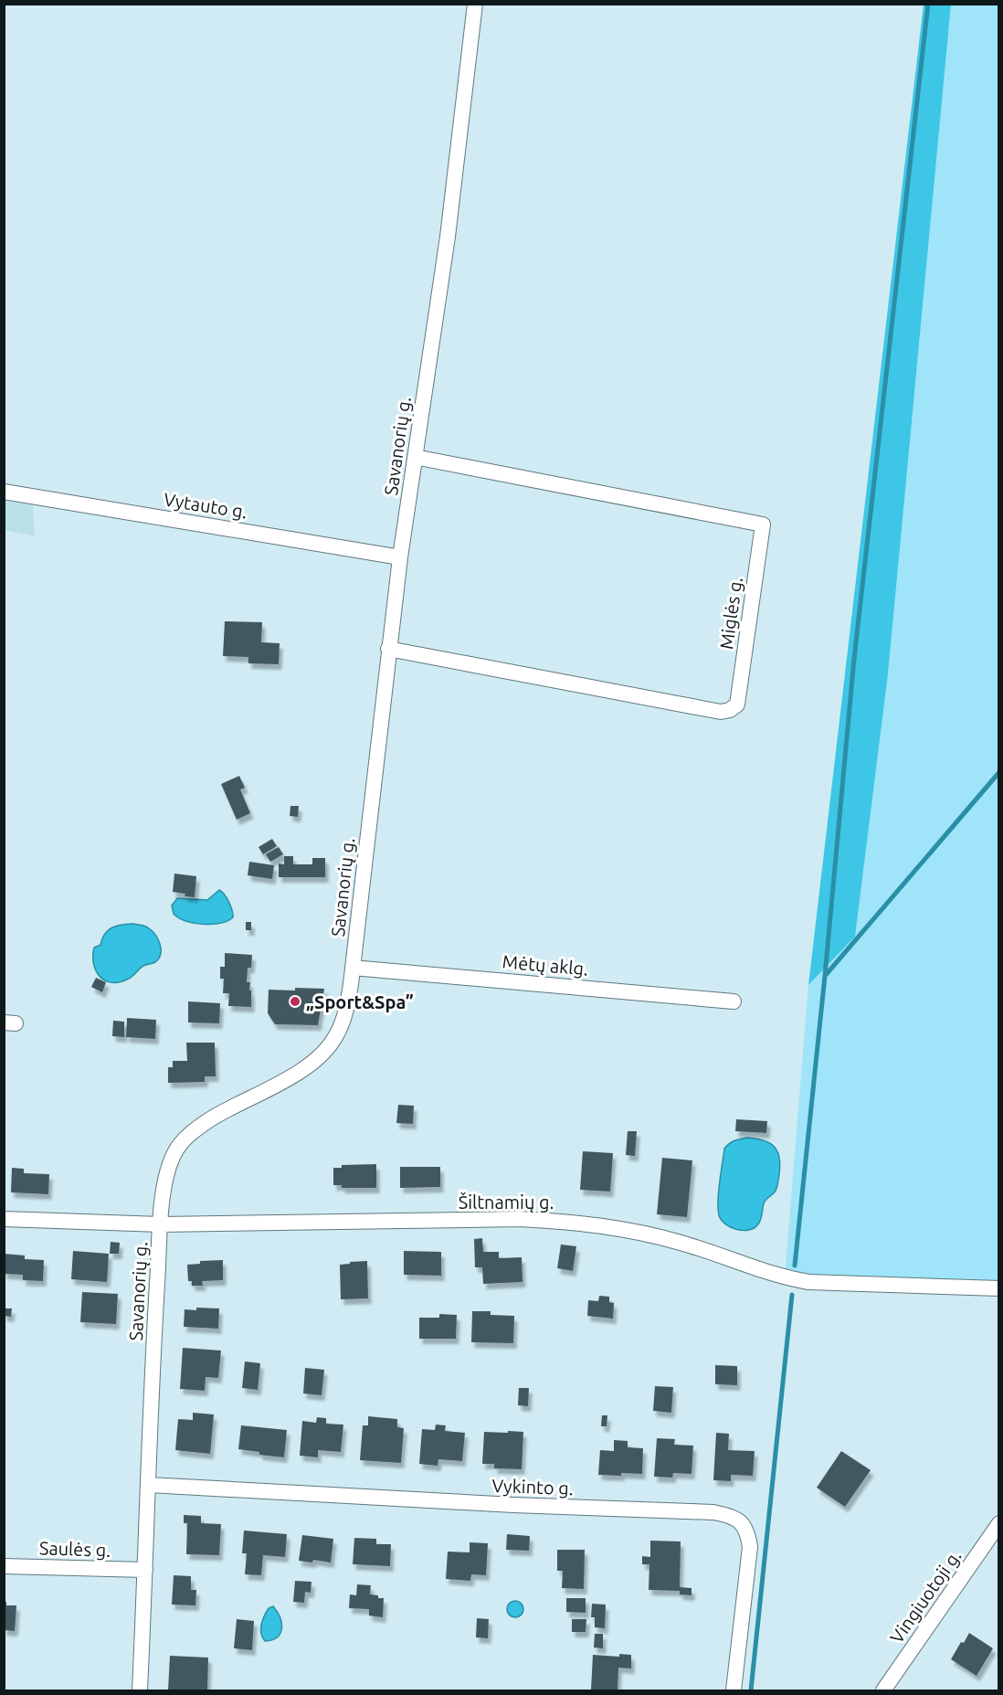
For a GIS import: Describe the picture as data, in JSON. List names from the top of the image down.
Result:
{
  "streets": {
    "street": [
      "Savanorių g.",
      "Vytauto g.",
      "Miglės g.",
      "Mėtų aklg.",
      "Šiltnamių g.",
      "Vykinto g.",
      "Saulės g.",
      "Vingiuotoji g."
    ]
  },
  "crossings": [
    ["Savanorių g.", "Vytauto g."],
    ["Savanorių g.", "Miglės g."],
    ["Savanorių g.", "Mėtų aklg."],
    ["Savanorių g.", "Šiltnamių g."],
    ["Savanorių g.", "Vykinto g."],
    ["Savanorių g.", "Saulės g."]
  ],
  "places": ["„Sport&Spa”"]
}
